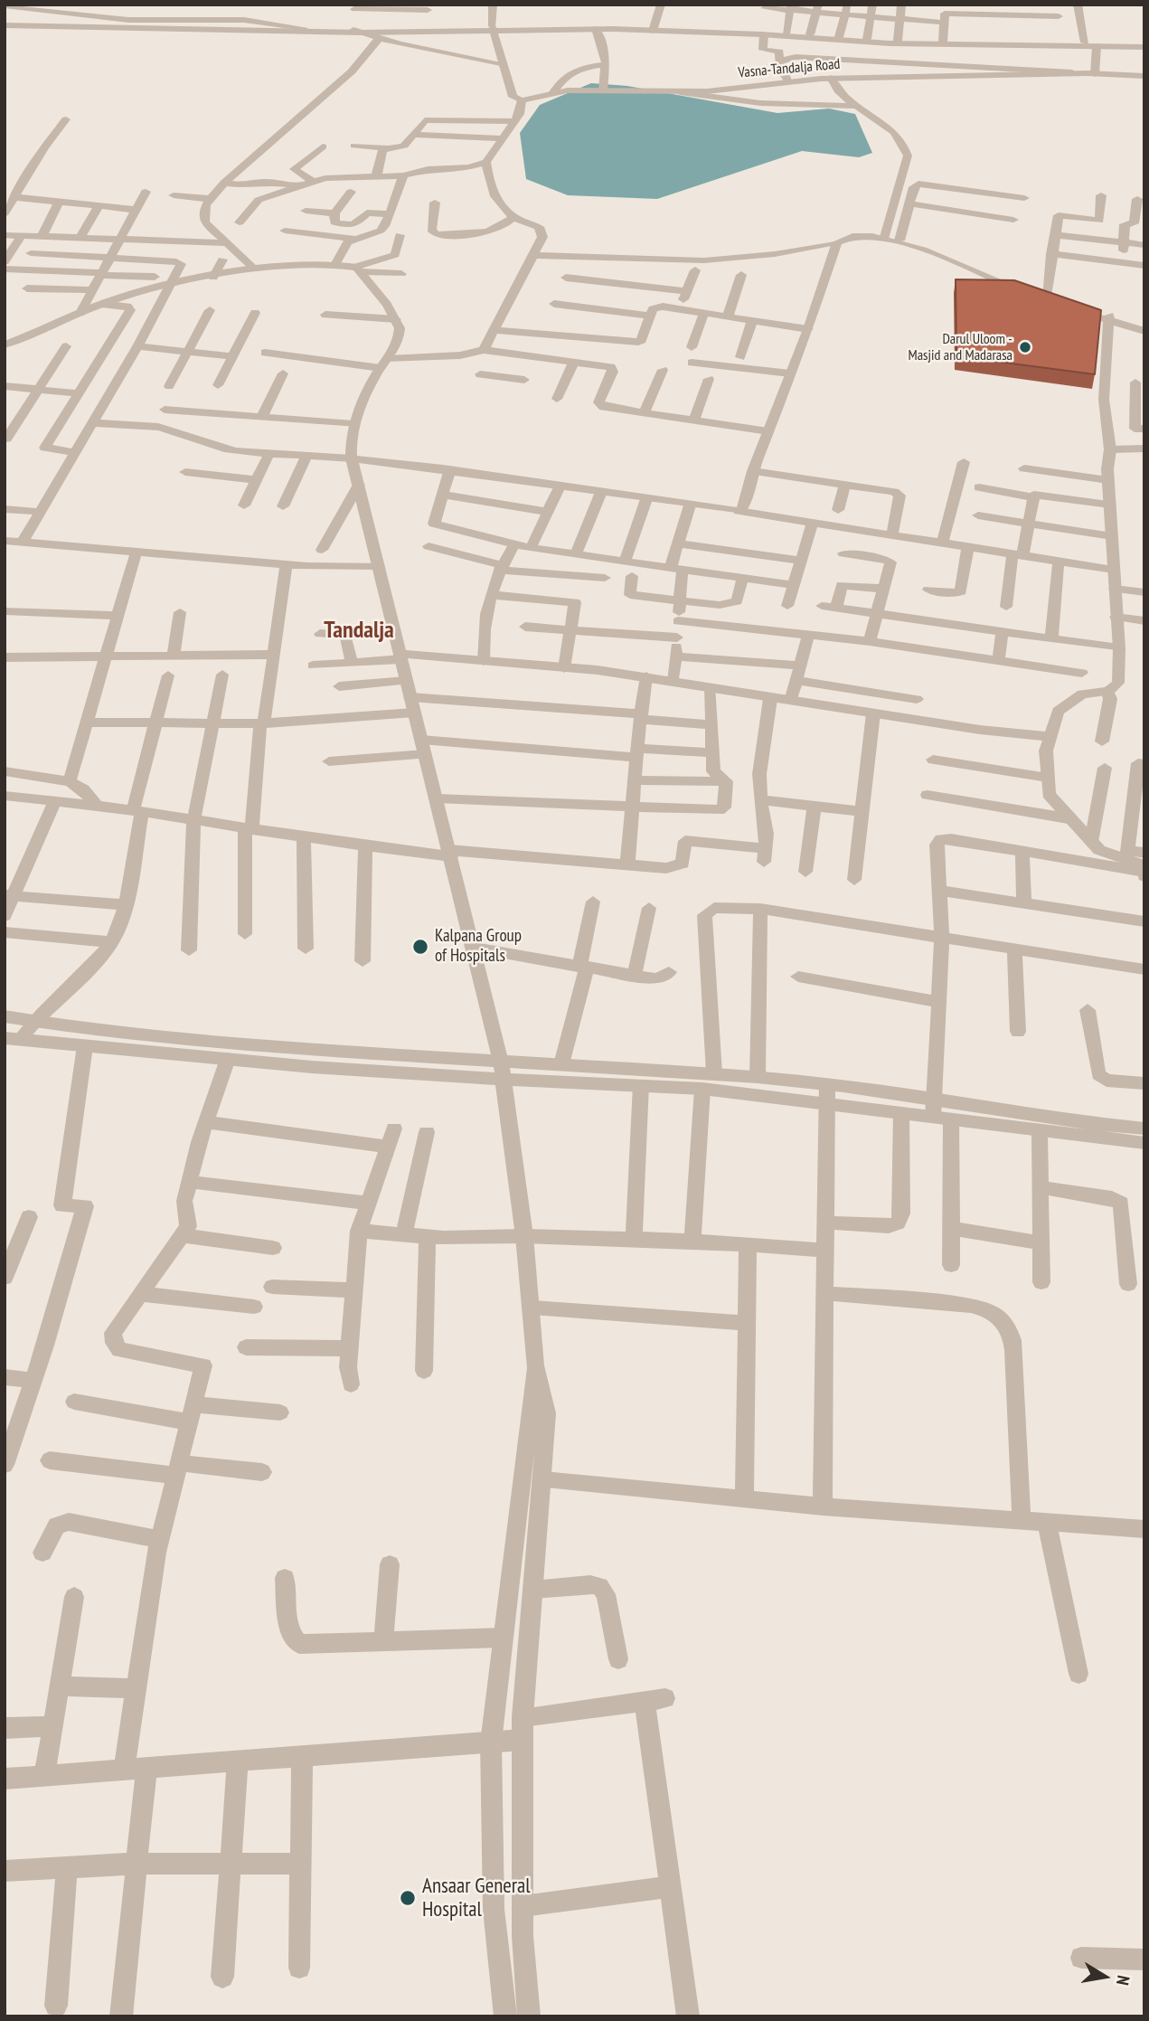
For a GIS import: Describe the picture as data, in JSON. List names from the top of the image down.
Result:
{
  "streets": {
    "street": ["Vasna-Tandalja Road"]
  },
  "districts": ["Tandalja"],
  "places": ["Darul Uloom - Masjid and Madarasa", "Kalpana Group of Hospitals", "Ansaar General Hospital"],
  "north": "right"
}
